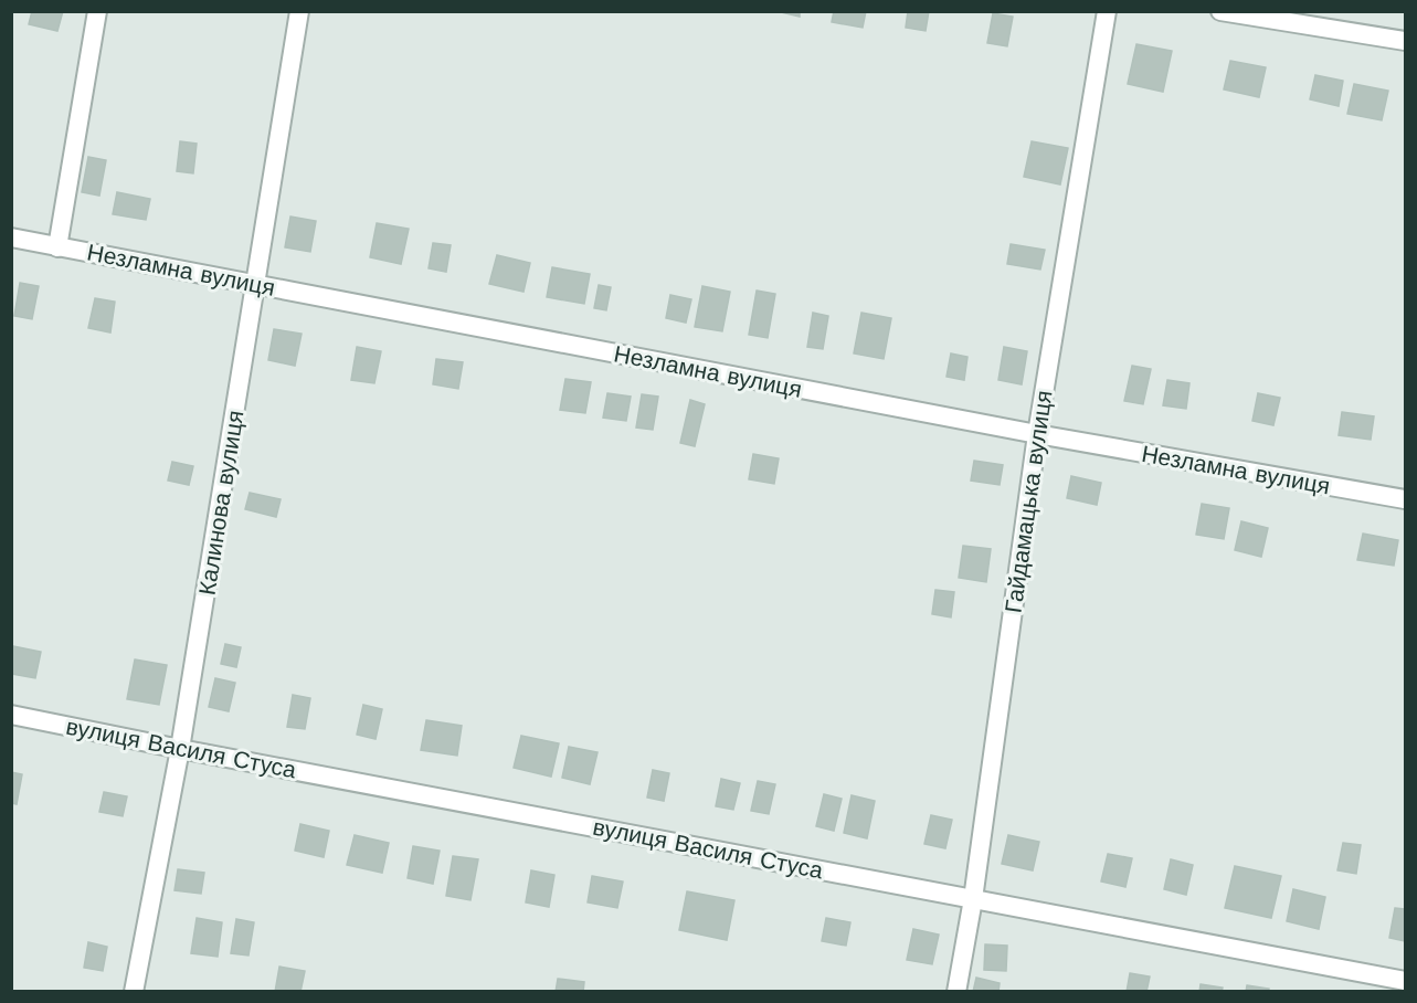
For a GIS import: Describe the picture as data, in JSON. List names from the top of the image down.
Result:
{
  "streets": {
    "street": [
      "Незламна вулиця",
      "Гайдамацька вулиця",
      "Калинова вулиця",
      "вулиця Василя Стуса"
    ]
  },
  "crossings": [
    ["Незламна вулиця", "Гайдамацька вулиця"],
    ["Незламна вулиця", "Калинова вулиця"],
    ["Гайдамацька вулиця", "вулиця Василя Стуса"],
    ["Калинова вулиця", "вулиця Василя Стуса"]
  ]
}
